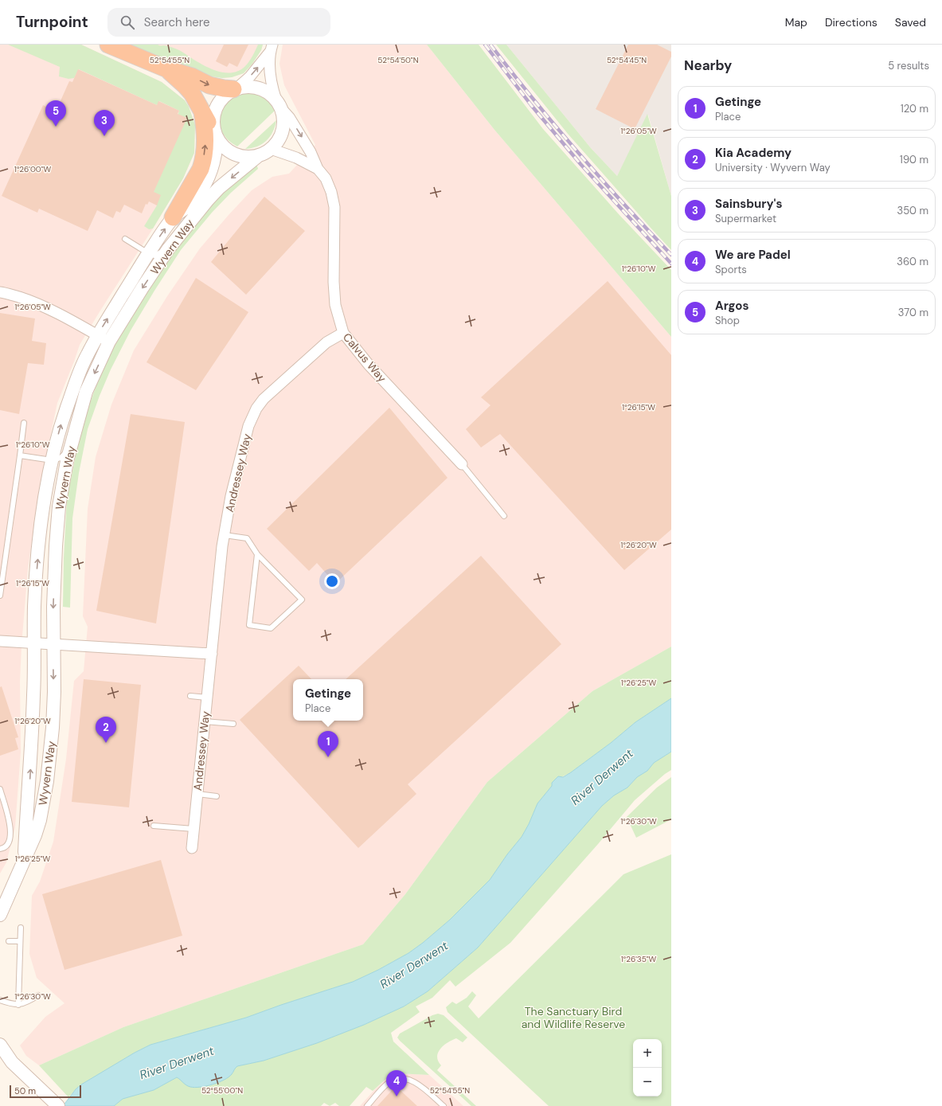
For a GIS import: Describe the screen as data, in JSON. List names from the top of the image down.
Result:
{
  "streets": {
    "street": ["Wyvern Way", "Calvus Way", "Andressey Way"]
  },
  "crossings": [
    ["Calvus Way", "Andressey Way"]
  ],
  "water": ["River Derwent"],
  "parks": ["The Sanctuary Bird and Wildlife Reserve"],
  "scale_bar": "50 m",
  "page": {
    "header": "Turnpoint",
    "search": "Search here",
    "nav": ["Map", "Directions", "Saved"],
    "heading": ["Nearby", "5 results"],
    "list": [
      {
        "mark": "1",
        "name": "Getinge",
        "note": "Place",
        "value": "120 m"
      },
      {
        "mark": "2",
        "name": "Kia Academy",
        "note": "University · Wyvern Way",
        "value": "190 m"
      },
      {
        "mark": "3",
        "name": "Sainsbury's",
        "note": "Supermarket",
        "value": "350 m"
      },
      {
        "mark": "4",
        "name": "We are Padel",
        "note": "Sports",
        "value": "360 m"
      },
      {
        "mark": "5",
        "name": "Argos",
        "note": "Shop",
        "value": "370 m"
      }
    ],
    "pins": [
      "5",
      "3",
      "2",
      "1",
      "4"
    ],
    "popup": ["Getinge", "Place"],
    "map_buttons": ["+", "−"],
    "scale": "50 m"
  },
  "coordinates": [
    "52°54'55\"N",
    "52°54'50\"N",
    "52°54'45\"N",
    "1°26'05\"W",
    "1°26'00\"W",
    "1°26'10\"W",
    "1°26'15\"W",
    "1°26'20\"W",
    "1°26'25\"W",
    "1°26'30\"W",
    "1°26'35\"W",
    "52°55'00\"N"
  ]
}
